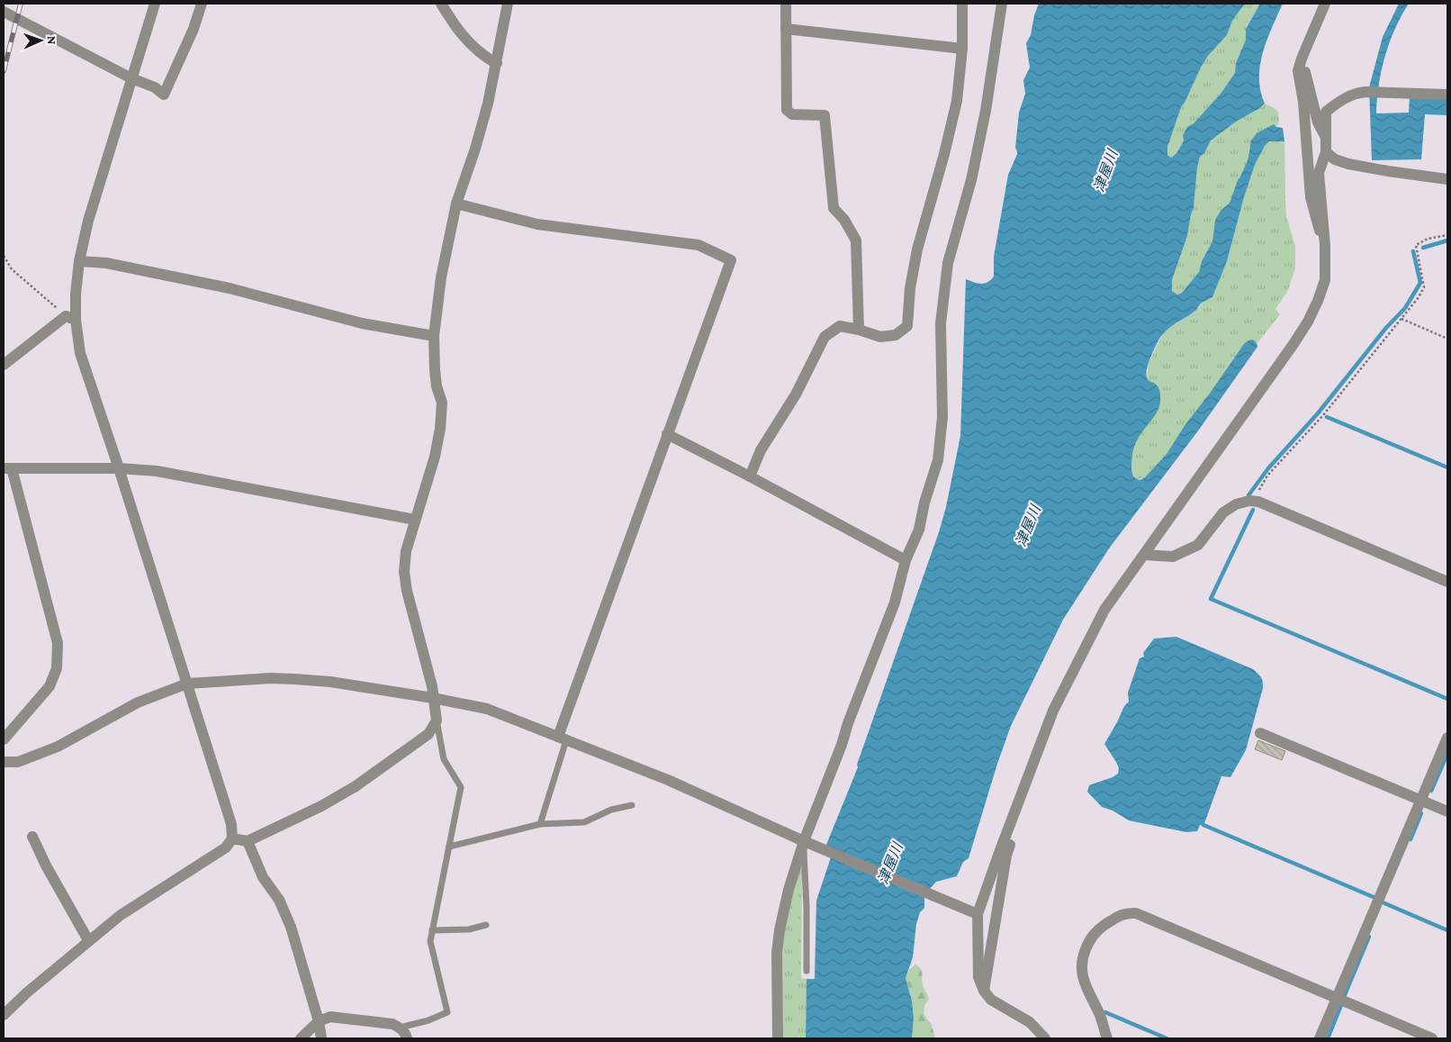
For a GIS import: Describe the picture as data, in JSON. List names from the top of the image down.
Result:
{
  "water": ["津屋川"],
  "north": "right"
}
